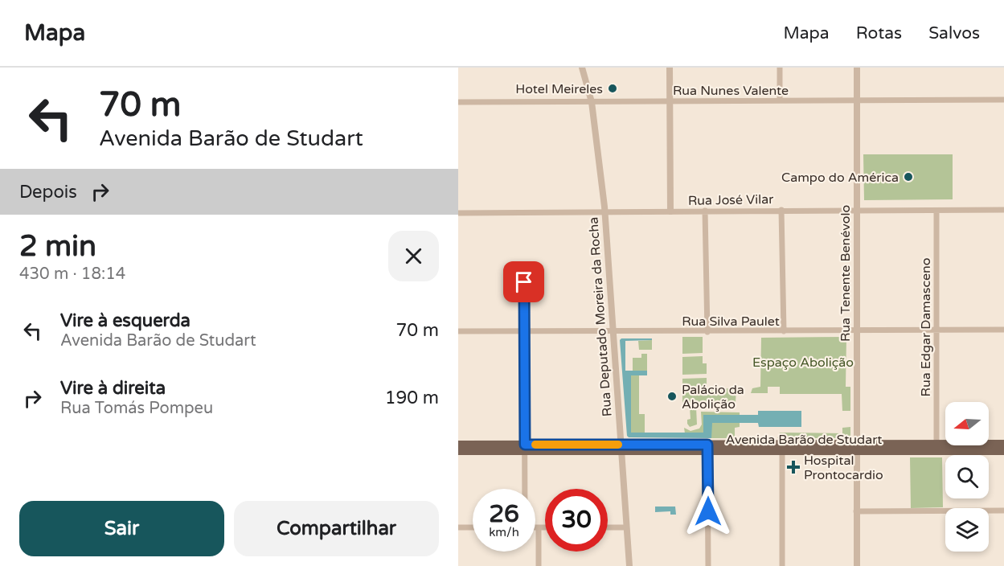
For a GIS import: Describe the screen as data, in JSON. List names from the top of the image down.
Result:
{
  "streets": {
    "main road": ["Avenida Barão de Studart"],
    "street": [
      "Rua Nunes Valente",
      "Rua José Vilar",
      "Rua Tenente Benévolo",
      "Rua Deputado Moreira da Rocha",
      "Rua Silva Paulet",
      "Rua Edgar Damasceno"
    ]
  },
  "crossings": [
    ["Rua Nunes Valente", "Rua Tenente Benévolo"],
    ["Rua Nunes Valente", "Rua Deputado Moreira da Rocha"],
    ["Rua José Vilar", "Rua Tenente Benévolo"],
    ["Rua José Vilar", "Rua Deputado Moreira da Rocha"],
    ["Rua José Vilar", "Rua Edgar Damasceno"],
    ["Rua Tenente Benévolo", "Rua Silva Paulet"],
    ["Rua Tenente Benévolo", "Avenida Barão de Studart"],
    ["Rua Deputado Moreira da Rocha", "Rua Silva Paulet"],
    ["Rua Deputado Moreira da Rocha", "Avenida Barão de Studart"],
    ["Rua Silva Paulet", "Rua Edgar Damasceno"],
    ["Rua Edgar Damasceno", "Avenida Barão de Studart"]
  ],
  "parks": ["Espaço Abolição"],
  "places": {
    "other": ["Hotel Meireles", "Campo do América", "Palácio da Abolição"],
    "health": ["Hospital Prontocardio"]
  },
  "north": "left",
  "page": {
    "header": "Mapa",
    "nav": ["Mapa", "Rotas", "Salvos"],
    "turn": ["70 m", "Avenida Barão de Studart"],
    "then": "Depois",
    "heading": ["2 min", "430 m · 18:14"],
    "list": [
      {
        "name": "Vire à esquerda",
        "note": "Avenida Barão de Studart",
        "value": "70 m"
      },
      {
        "name": "Vire à direita",
        "note": "Rua Tomás Pompeu",
        "value": "190 m"
      }
    ],
    "speed": "26 km/h",
    "limit": "30",
    "buttons": ["Sair", "Compartilhar"]
  }
}
